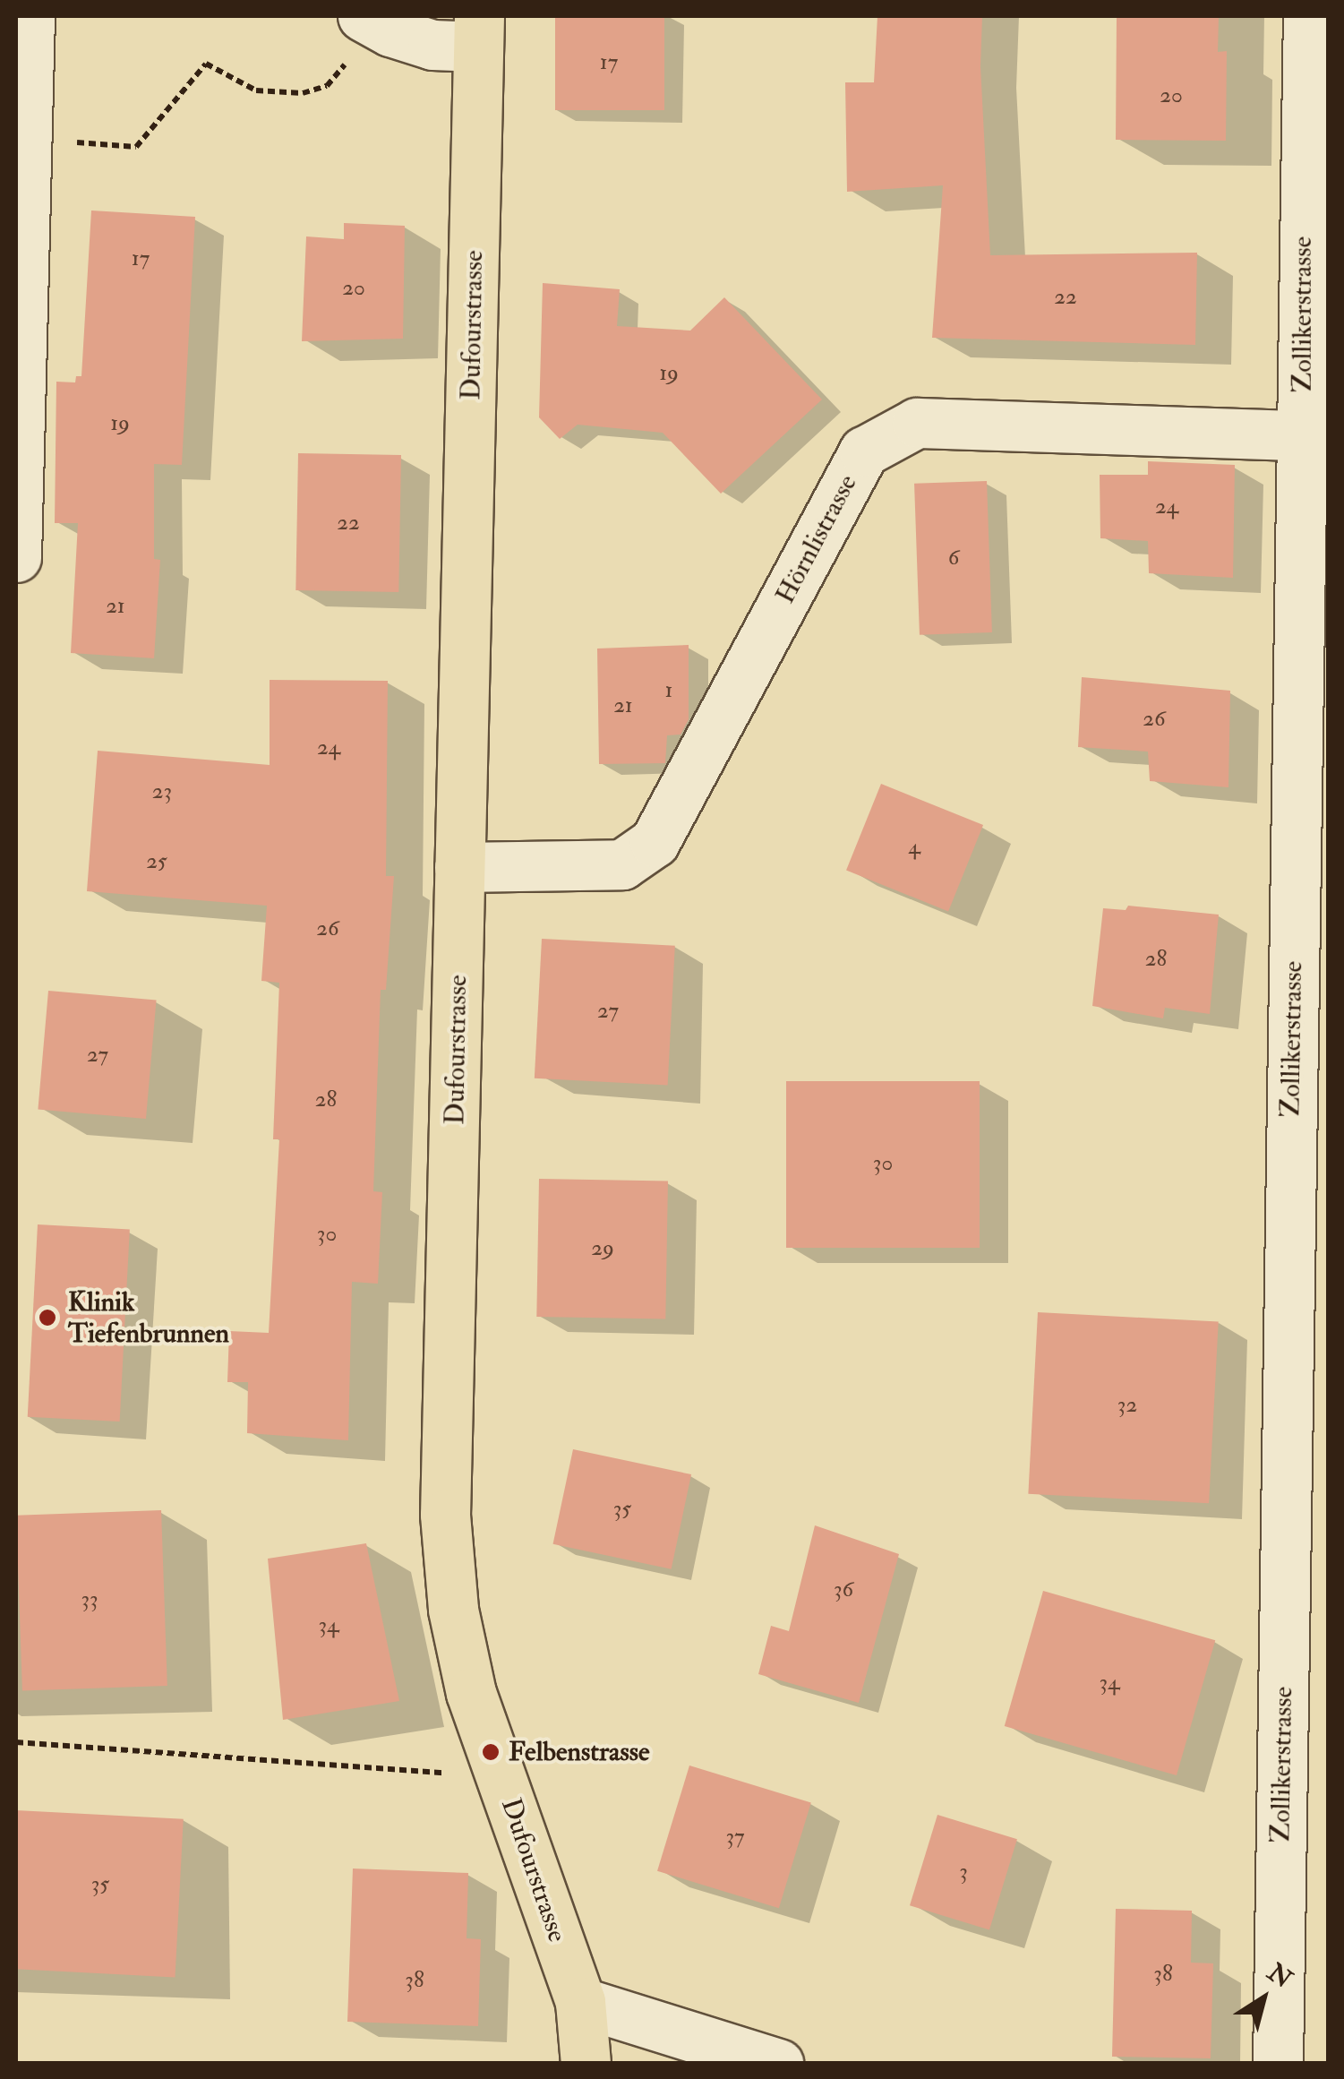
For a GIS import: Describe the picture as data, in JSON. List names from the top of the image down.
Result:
{
  "streets": {
    "main road": ["Dufourstrasse"],
    "street": ["Zollikerstrasse", "Hörnlistrasse"]
  },
  "crossings": [
    ["Zollikerstrasse", "Hörnlistrasse"],
    ["Dufourstrasse", "Hörnlistrasse"]
  ],
  "places": ["Klinik Tiefenbrunnen", "Felbenstrasse"],
  "house_numbers": [
    "17",
    "20",
    "17",
    "20",
    "22",
    "19",
    "19",
    "24",
    "22",
    "6",
    "21",
    "1",
    "21",
    "26",
    "24",
    "23",
    "4",
    "25",
    "26",
    "28",
    "27",
    "27",
    "28",
    "30",
    "30",
    "29",
    "32",
    "35",
    "36",
    "33",
    "34",
    "34",
    "37",
    "3",
    "35",
    "38",
    "38"
  ],
  "north": "top right"
}
